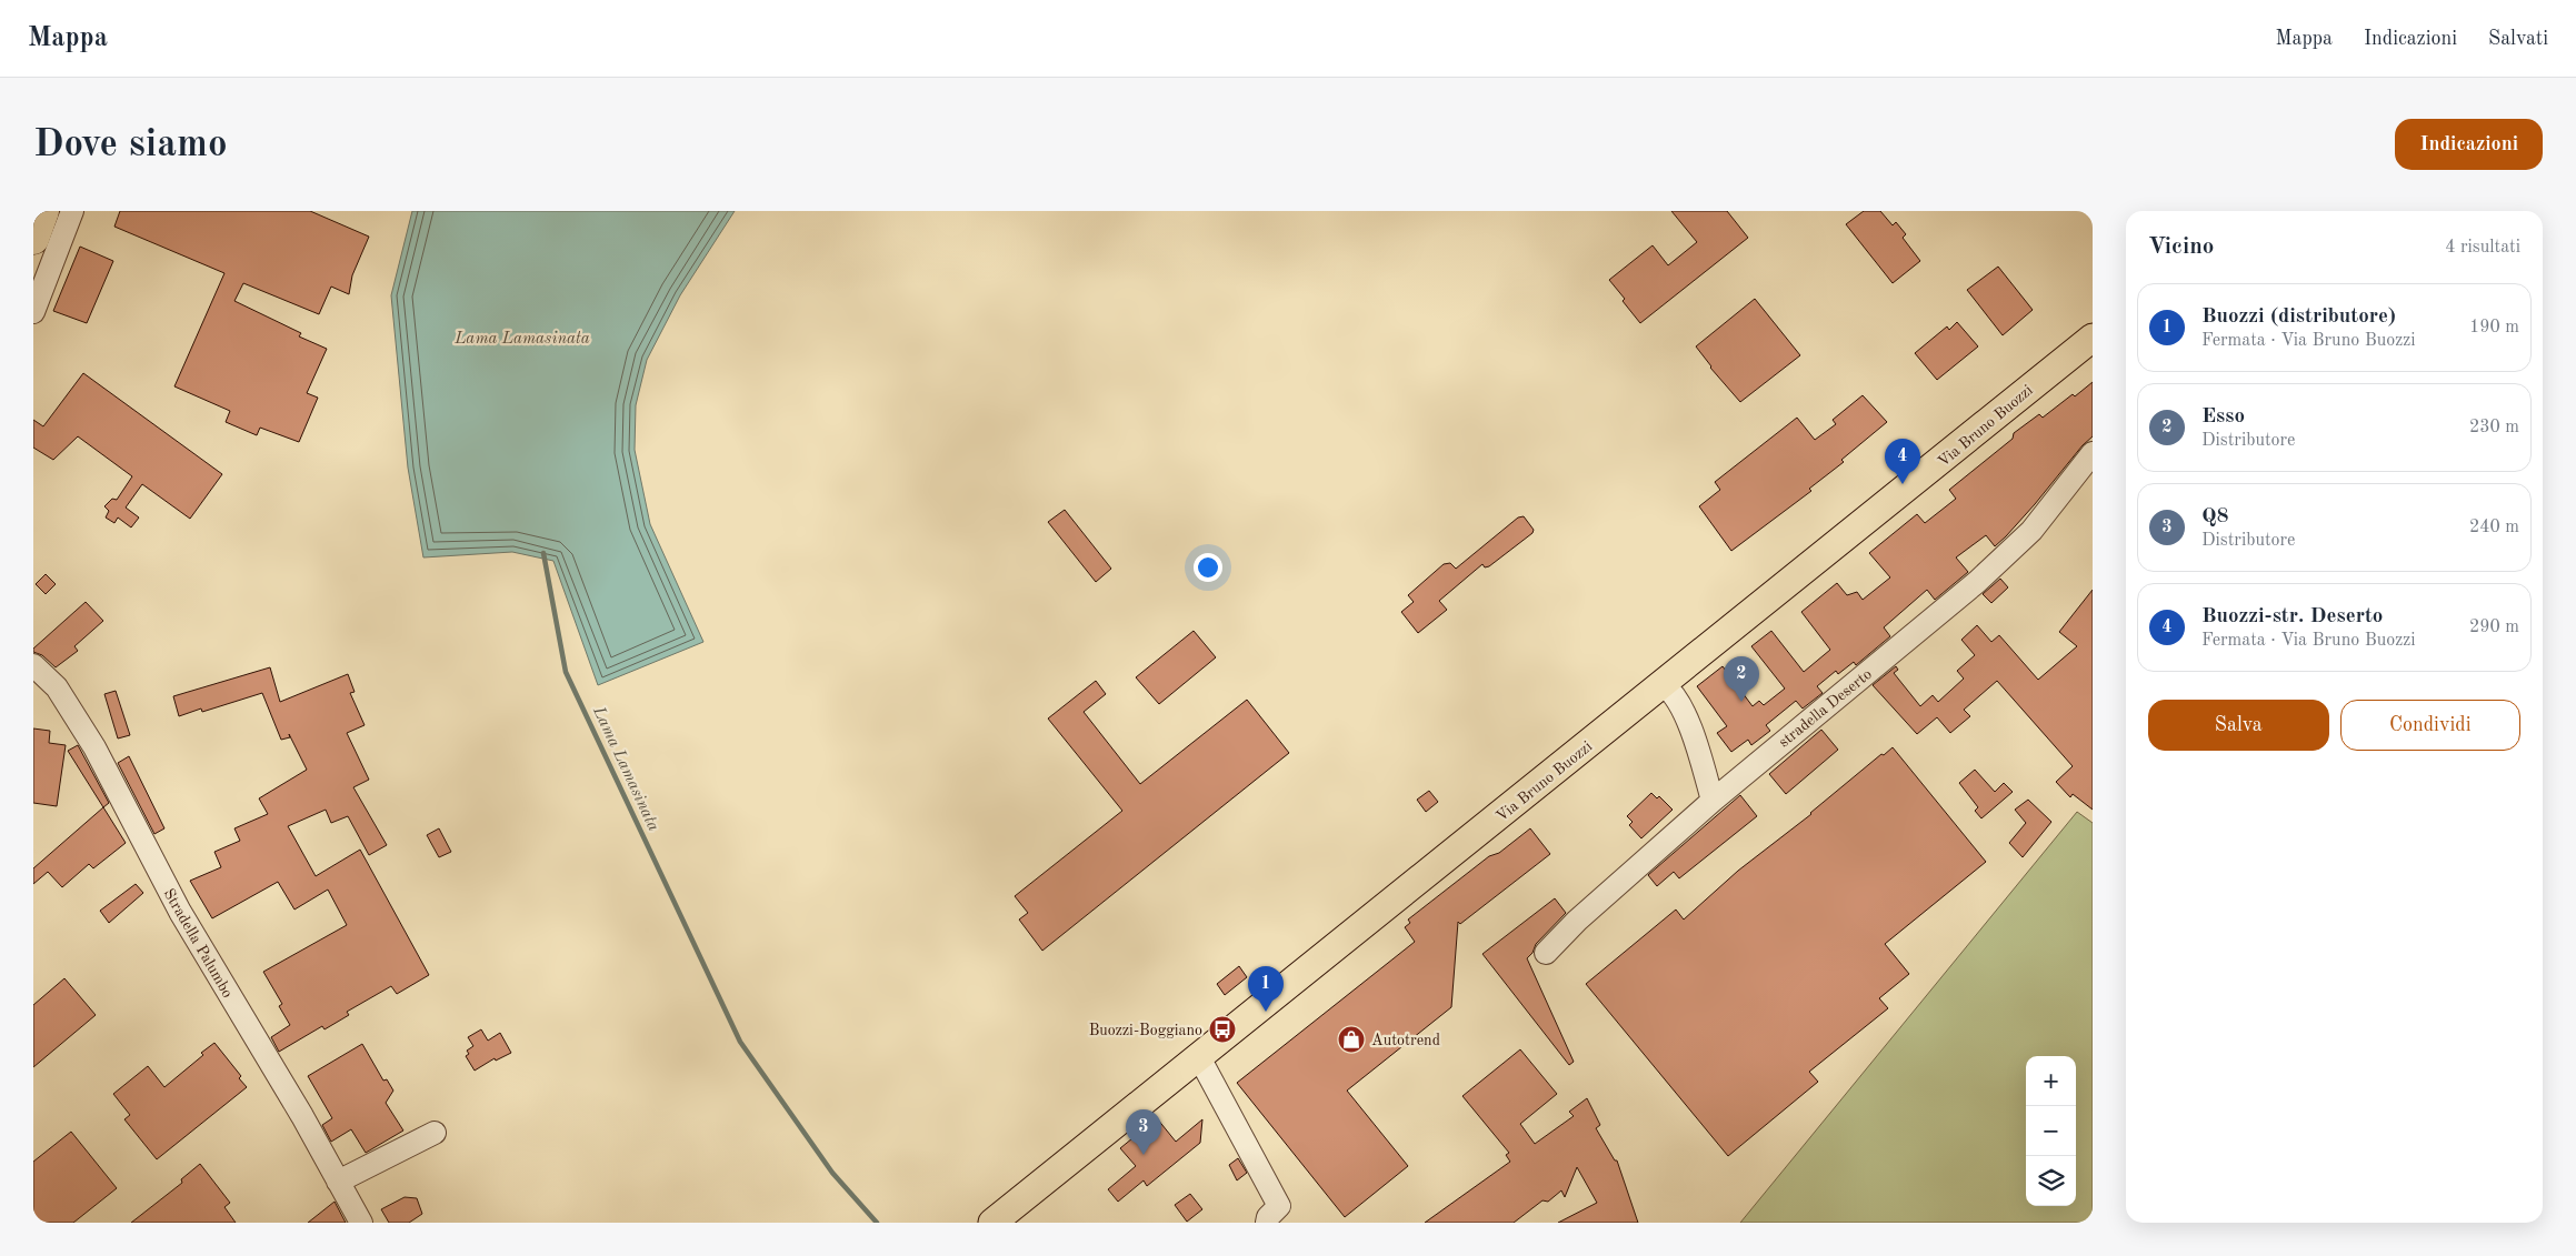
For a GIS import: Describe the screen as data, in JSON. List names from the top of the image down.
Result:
{
  "streets": {
    "main road": ["Via Bruno Buozzi"],
    "street": ["stradella Deserto", "Stradella Palumbo"]
  },
  "water": ["Lama Lamasinata"],
  "places": {
    "bus stop": ["Buozzi-Boggiano"],
    "shop": ["Autotrend"]
  },
  "page": {
    "header": "Mappa",
    "nav": ["Mappa", "Indicazioni", "Salvati"],
    "buttons": [
      "Indicazioni",
      ["Salva", "Condividi"]
    ],
    "title": "Dove siamo",
    "heading": ["Vicino", "4 risultati"],
    "list": [
      {
        "mark": "1",
        "name": "Buozzi (distributore)",
        "note": "Fermata · Via Bruno Buozzi",
        "value": "190 m"
      },
      {
        "mark": "2",
        "name": "Esso",
        "note": "Distributore",
        "value": "230 m"
      },
      {
        "mark": "3",
        "name": "Q8",
        "note": "Distributore",
        "value": "240 m"
      },
      {
        "mark": "4",
        "name": "Buozzi-str. Deserto",
        "note": "Fermata · Via Bruno Buozzi",
        "value": "290 m"
      }
    ],
    "pins": [
      "4",
      "2",
      "1",
      "3"
    ],
    "map_buttons": ["+", "−"]
  }
}
